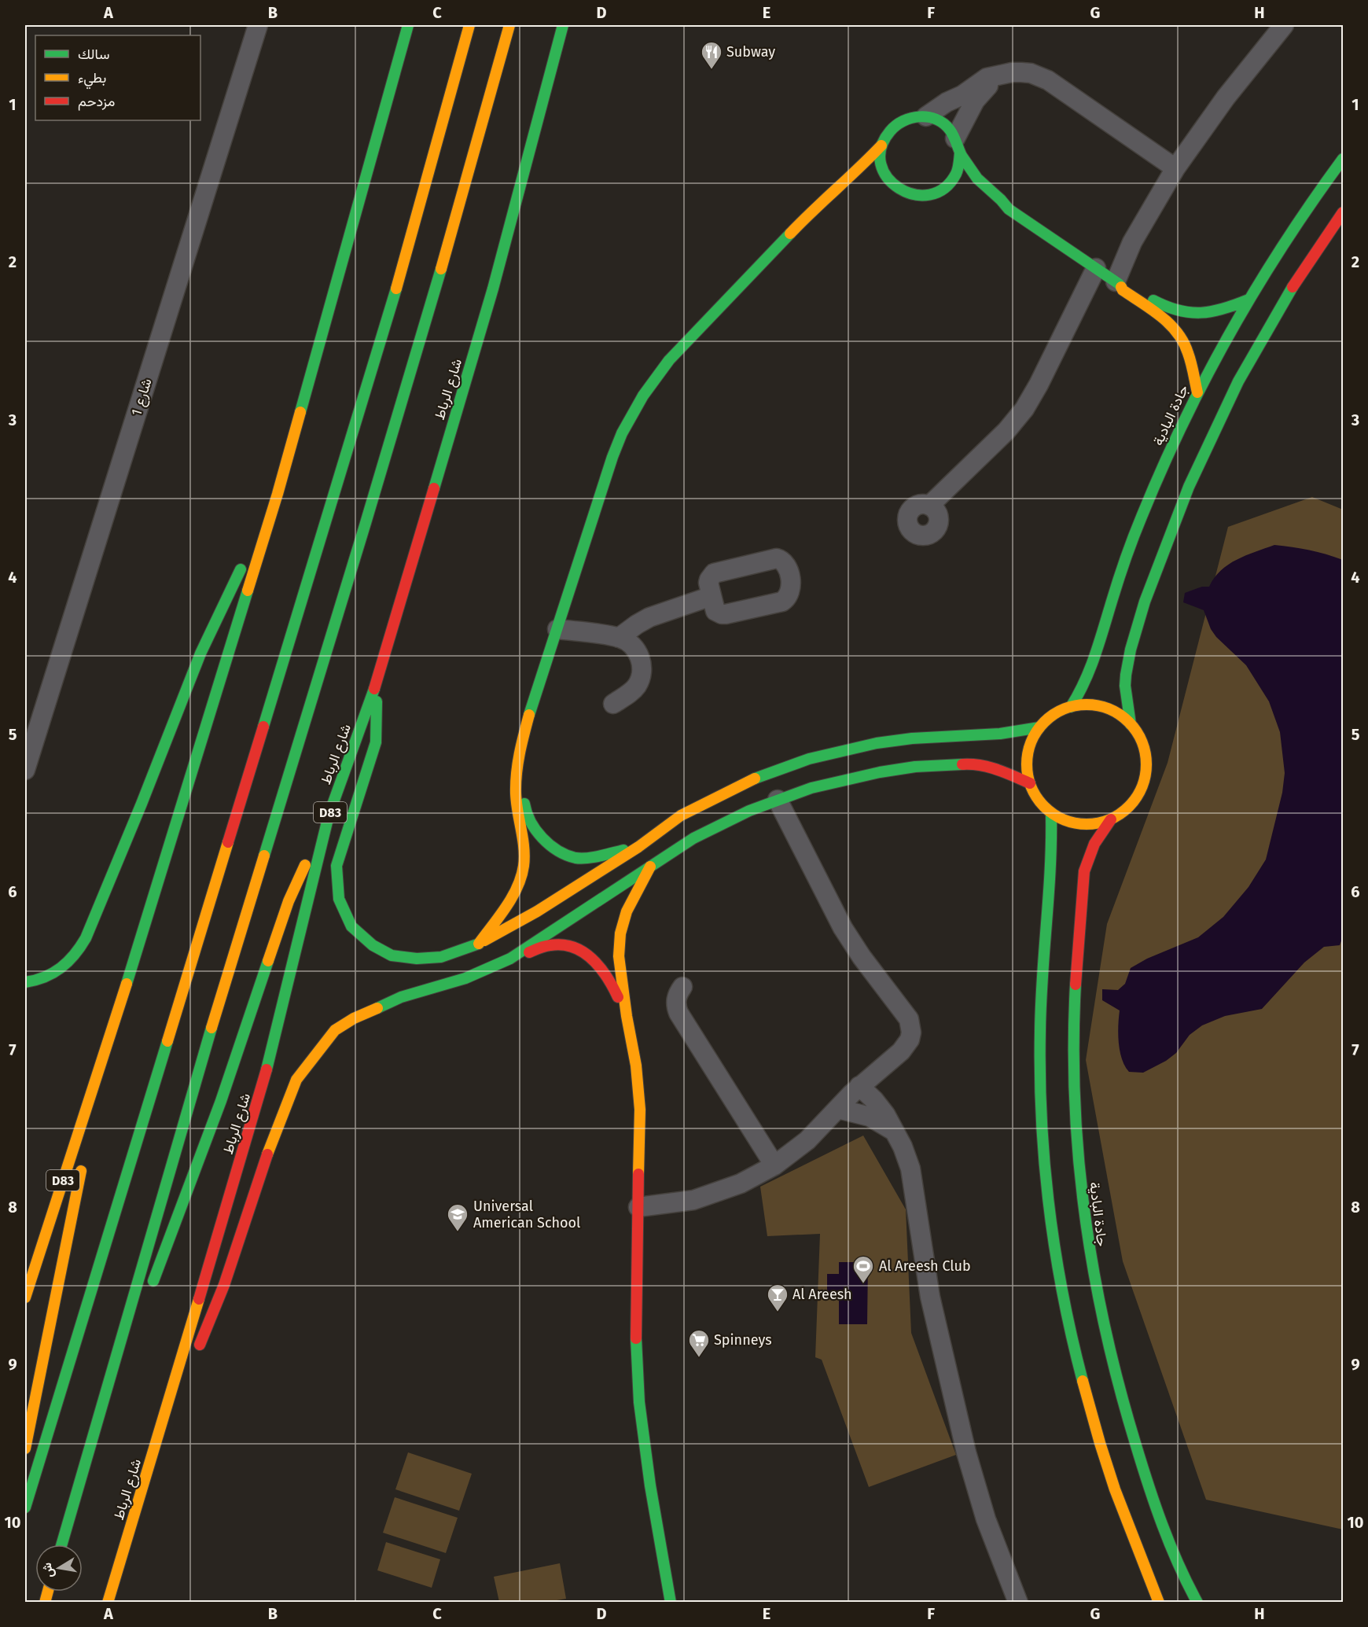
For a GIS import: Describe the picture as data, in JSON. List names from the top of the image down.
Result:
{
  "streets": {
    "main road": ["شارع الرباط", "جادة البادية", "D83"],
    "street": ["شارع 1"]
  },
  "places": {
    "restaurant": ["Subway"],
    "school or university": ["Universal American School"],
    "sports": ["Al Areesh Club"],
    "bar": ["Al Areesh"],
    "supermarket": ["Spinneys"]
  },
  "legend": ["سالك", "بطيء", "مزدحم"],
  "north": "left",
  "grid": {
    "columns": [
      "A",
      "B",
      "C",
      "D",
      "E",
      "F",
      "G",
      "H"
    ],
    "rows": [
      "1",
      "2",
      "3",
      "4",
      "5",
      "6",
      "7",
      "8",
      "9",
      "10"
    ]
  }
}
